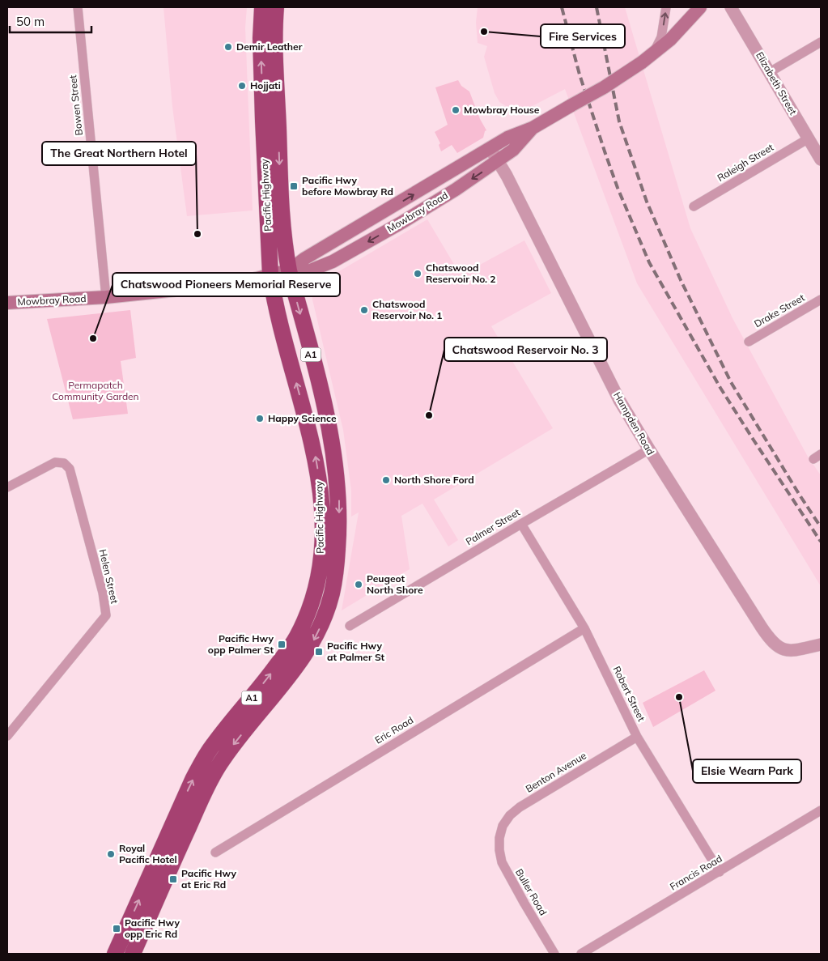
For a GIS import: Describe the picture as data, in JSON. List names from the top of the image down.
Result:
{
  "streets": {
    "highway": ["Pacific Highway", "A1"],
    "main road": ["Mowbray Road"],
    "street": [
      "Elizabeth Street",
      "Bowen Street",
      "Raleigh Street",
      "Drake Street",
      "Hampden Road",
      "Palmer Street",
      "Helen Street",
      "Robert Street",
      "Eric Road",
      "Benton Avenue",
      "Francis Road",
      "Buller Road"
    ]
  },
  "crossings": [
    ["Elizabeth Street", "Raleigh Street"],
    ["Bowen Street", "Mowbray Road"],
    ["Pacific Highway", "Mowbray Road"],
    ["Mowbray Road", "Hampden Road"],
    ["Hampden Road", "Palmer Street"],
    ["Palmer Street", "Robert Street"],
    ["Robert Street", "Eric Road"],
    ["Robert Street", "Benton Avenue"],
    ["Robert Street", "Francis Road"],
    ["Benton Avenue", "Buller Road"]
  ],
  "parks": ["Permapatch Community Garden"],
  "places": {
    "other": [
      "Fire Services",
      "Demir Leather",
      "Hojjati",
      "Mowbray House",
      "The Great Northern Hotel",
      "Chatswood Reservoir No. 2",
      "Chatswood Reservoir No. 1",
      "Chatswood Pioneers Memorial Reserve",
      "Chatswood Reservoir No. 3",
      "Happy Science",
      "North Shore Ford",
      "Peugeot North Shore",
      "Elsie Wearn Park",
      "Royal Pacific Hotel"
    ],
    "transit": [
      "Pacific Hwy before Mowbray Rd",
      "Pacific Hwy opp Palmer St",
      "Pacific Hwy at Palmer St",
      "Pacific Hwy at Eric Rd",
      "Pacific Hwy opp Eric Rd"
    ]
  },
  "scale_bar": "50 m"
}
